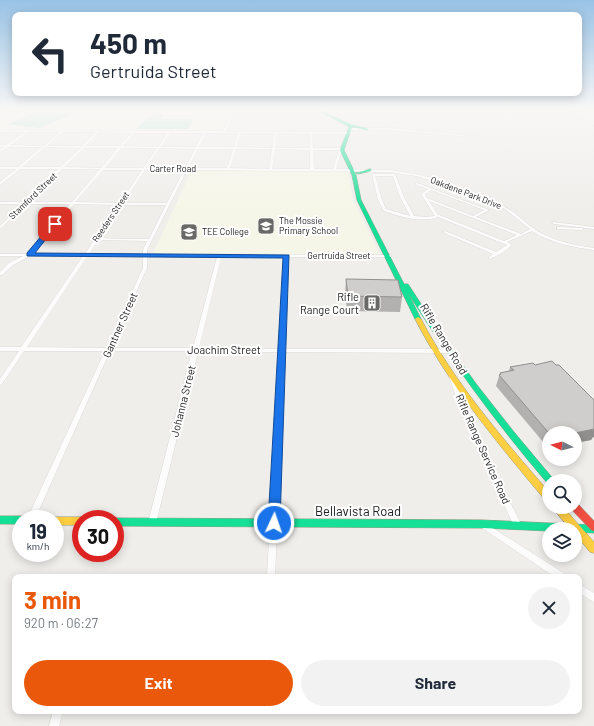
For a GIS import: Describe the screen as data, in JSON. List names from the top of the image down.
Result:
{
  "streets": {
    "main road": ["Rifle Range Road", "Bellavista Road"],
    "street": [
      "Carter Road",
      "Oakdene Park Drive",
      "Stamford Street",
      "Reeders Street",
      "Gertruida Street",
      "Gantner Street",
      "Joachim Street",
      "Johanna Street",
      "Rifle Range Service Road"
    ]
  },
  "crossings": [
    ["Carter Road", "Oakdene Park Drive"],
    ["Carter Road", "Stamford Street"],
    ["Carter Road", "Reeders Street"],
    ["Carter Road", "Gantner Street"],
    ["Carter Road", "Rifle Range Road"],
    ["Oakdene Park Drive", "Rifle Range Road"],
    ["Reeders Street", "Gertruida Street"],
    ["Reeders Street", "Joachim Street"],
    ["Gertruida Street", "Gantner Street"],
    ["Gertruida Street", "Rifle Range Road"],
    ["Gertruida Street", "Johanna Street"],
    ["Gantner Street", "Joachim Street"],
    ["Rifle Range Road", "Joachim Street"],
    ["Rifle Range Road", "Rifle Range Service Road"],
    ["Joachim Street", "Johanna Street"],
    ["Johanna Street", "Bellavista Road"],
    ["Rifle Range Service Road", "Bellavista Road"]
  ],
  "places": {
    "school or university": ["The Mossie Primary School", "TEE College"],
    "building": ["Rifle Range Court"]
  },
  "north": "left",
  "page": {
    "turn": ["450 m", "Gertruida Street"],
    "speed": "19 km/h",
    "limit": "30",
    "heading": ["3 min", "920 m · 06:27"],
    "buttons": ["Exit", "Share"]
  }
}
